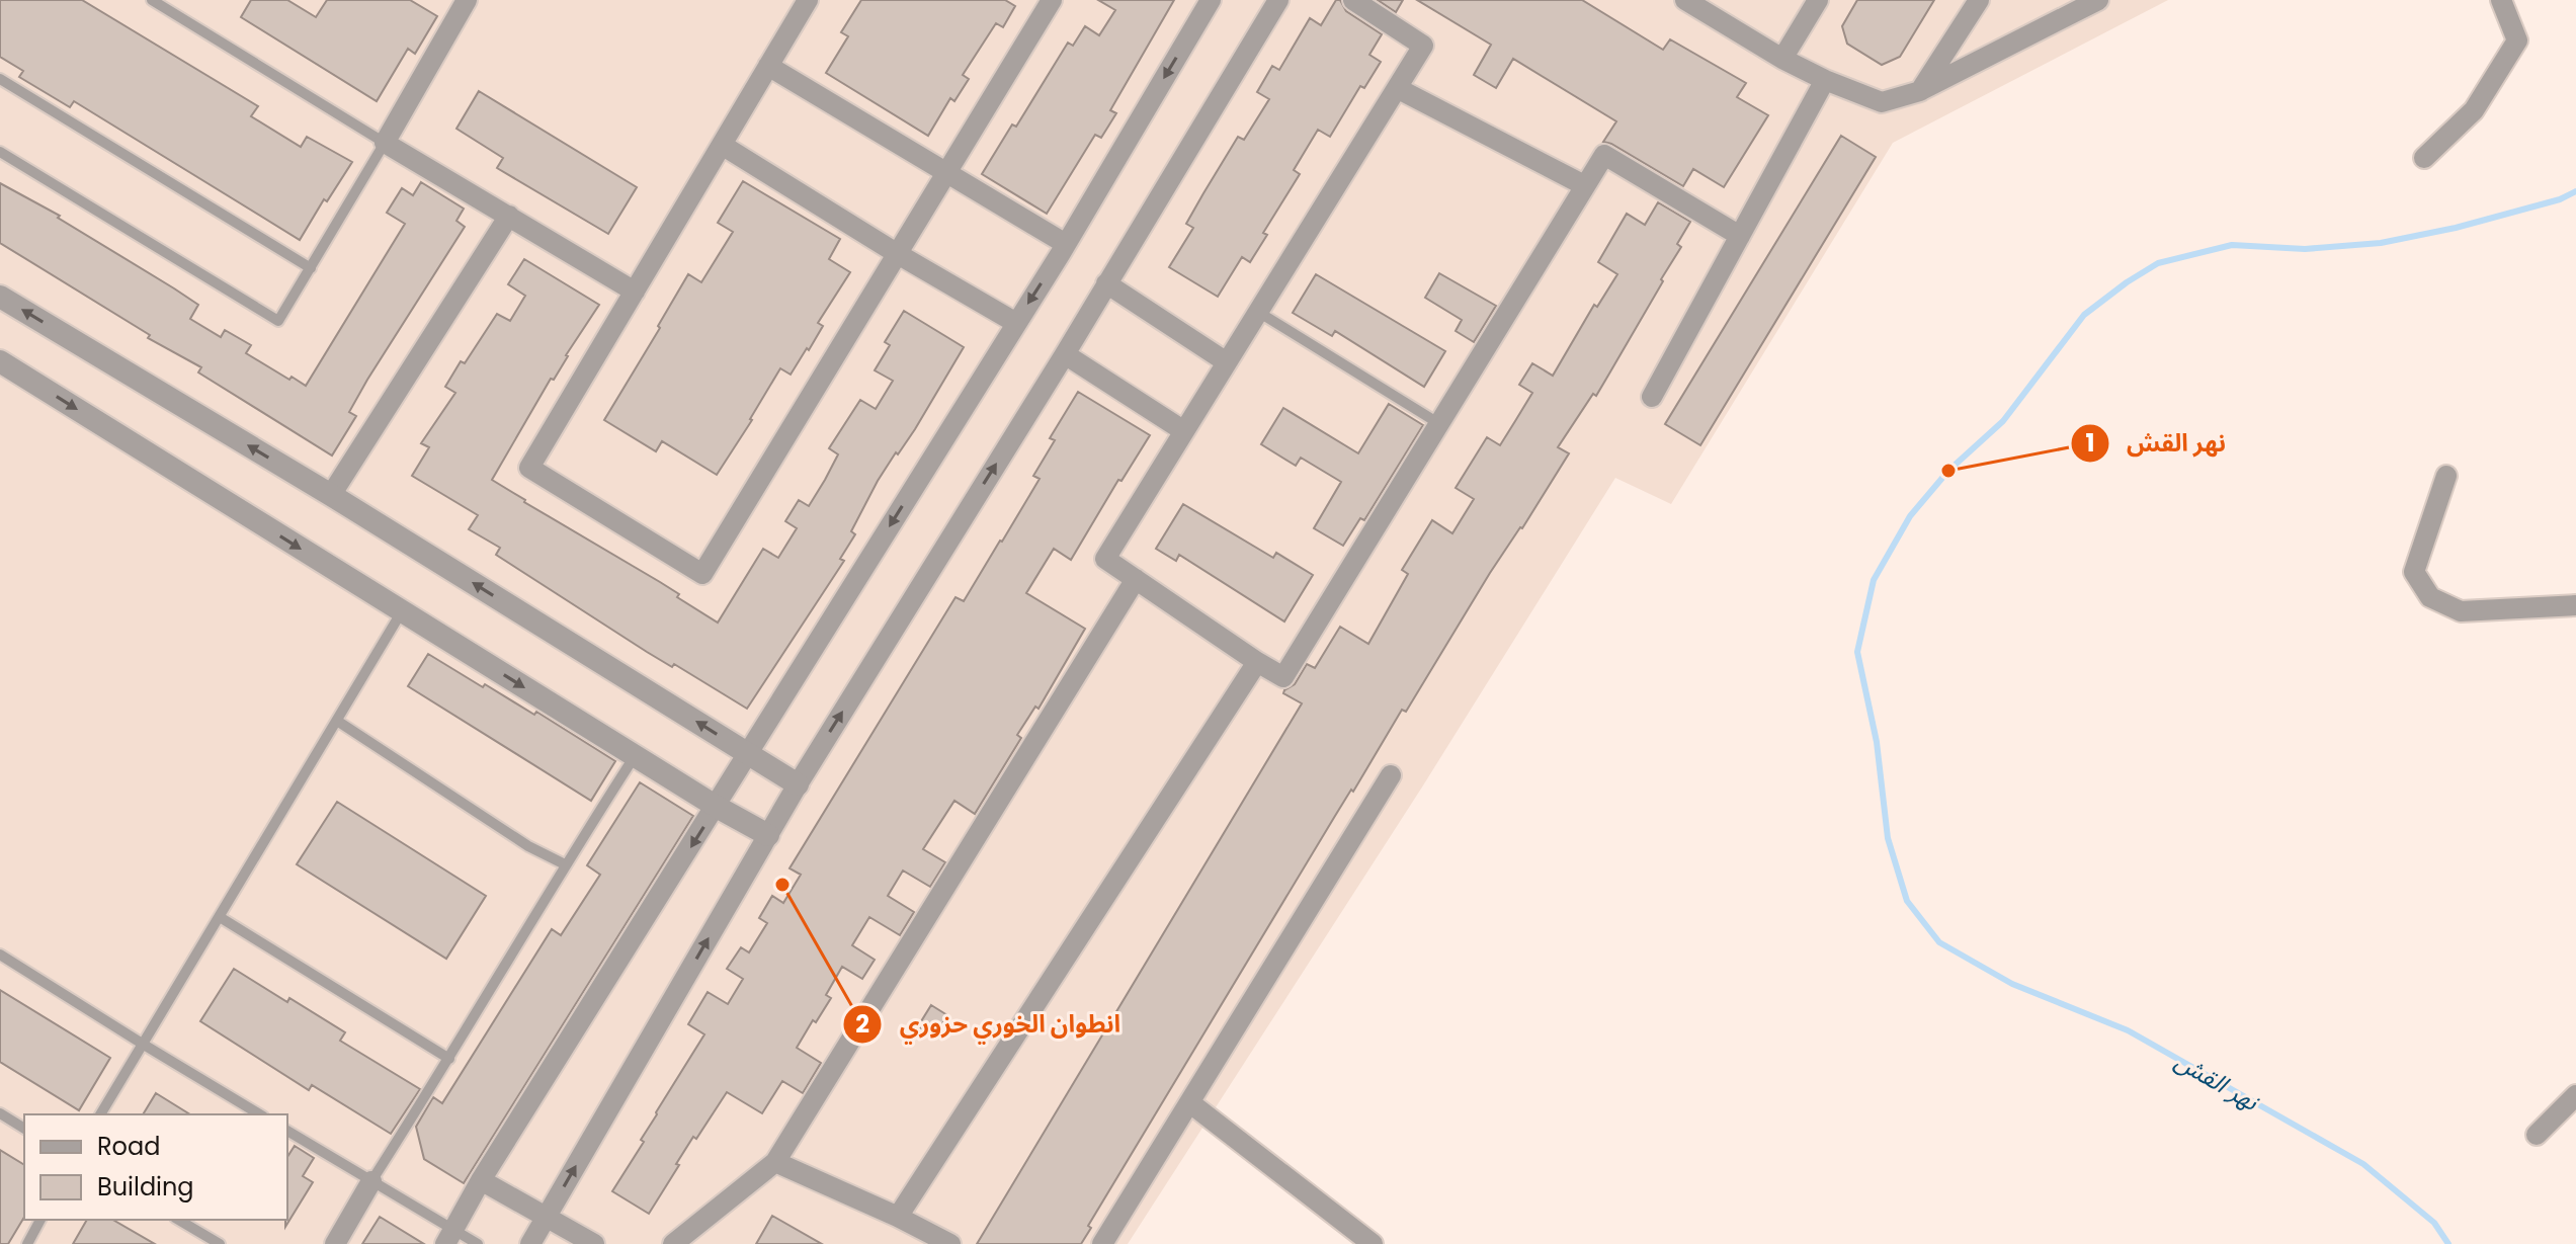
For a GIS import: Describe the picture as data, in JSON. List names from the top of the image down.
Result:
{
  "water": ["نهر القش"],
  "places": ["نهر القش", "انطوان الخوري حزوري"],
  "legend": ["Road", "Building"]
}
